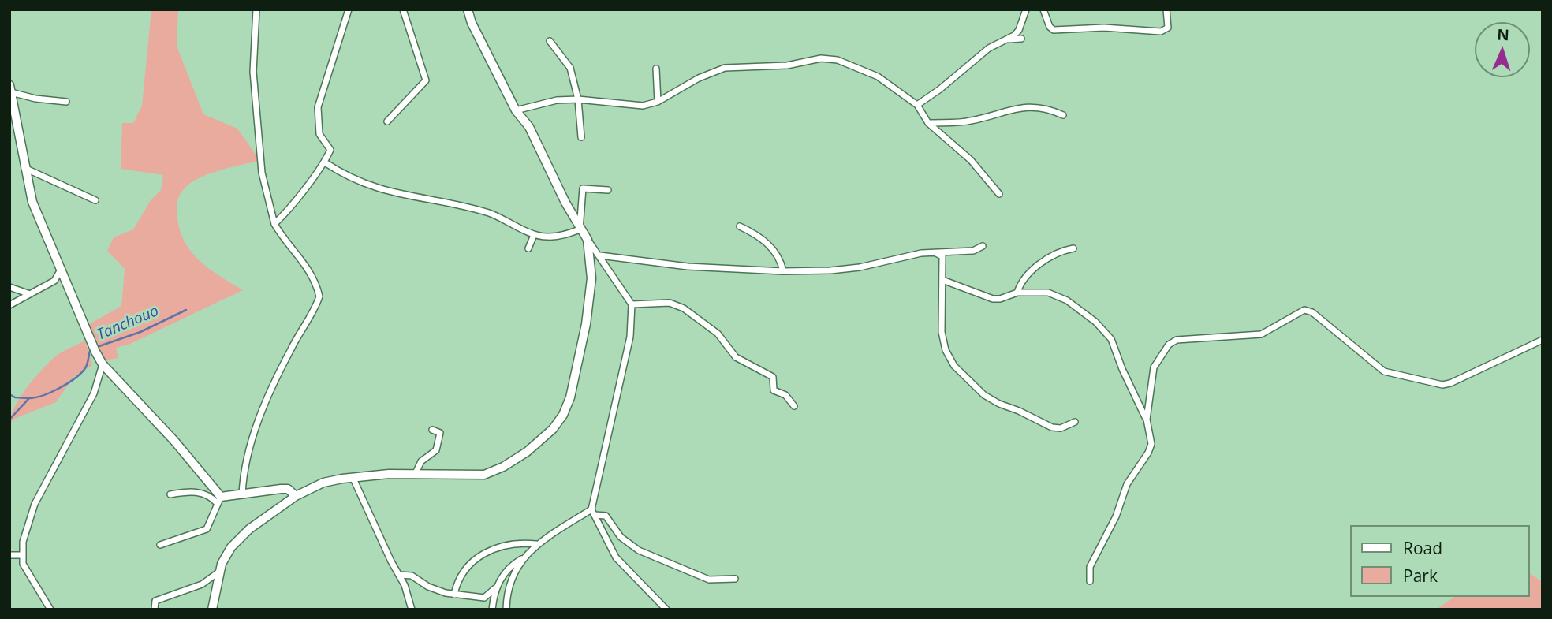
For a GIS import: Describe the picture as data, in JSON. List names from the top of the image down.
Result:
{
  "water": ["Tanchouo"],
  "legend": ["Road", "Park"],
  "north": "top"
}
